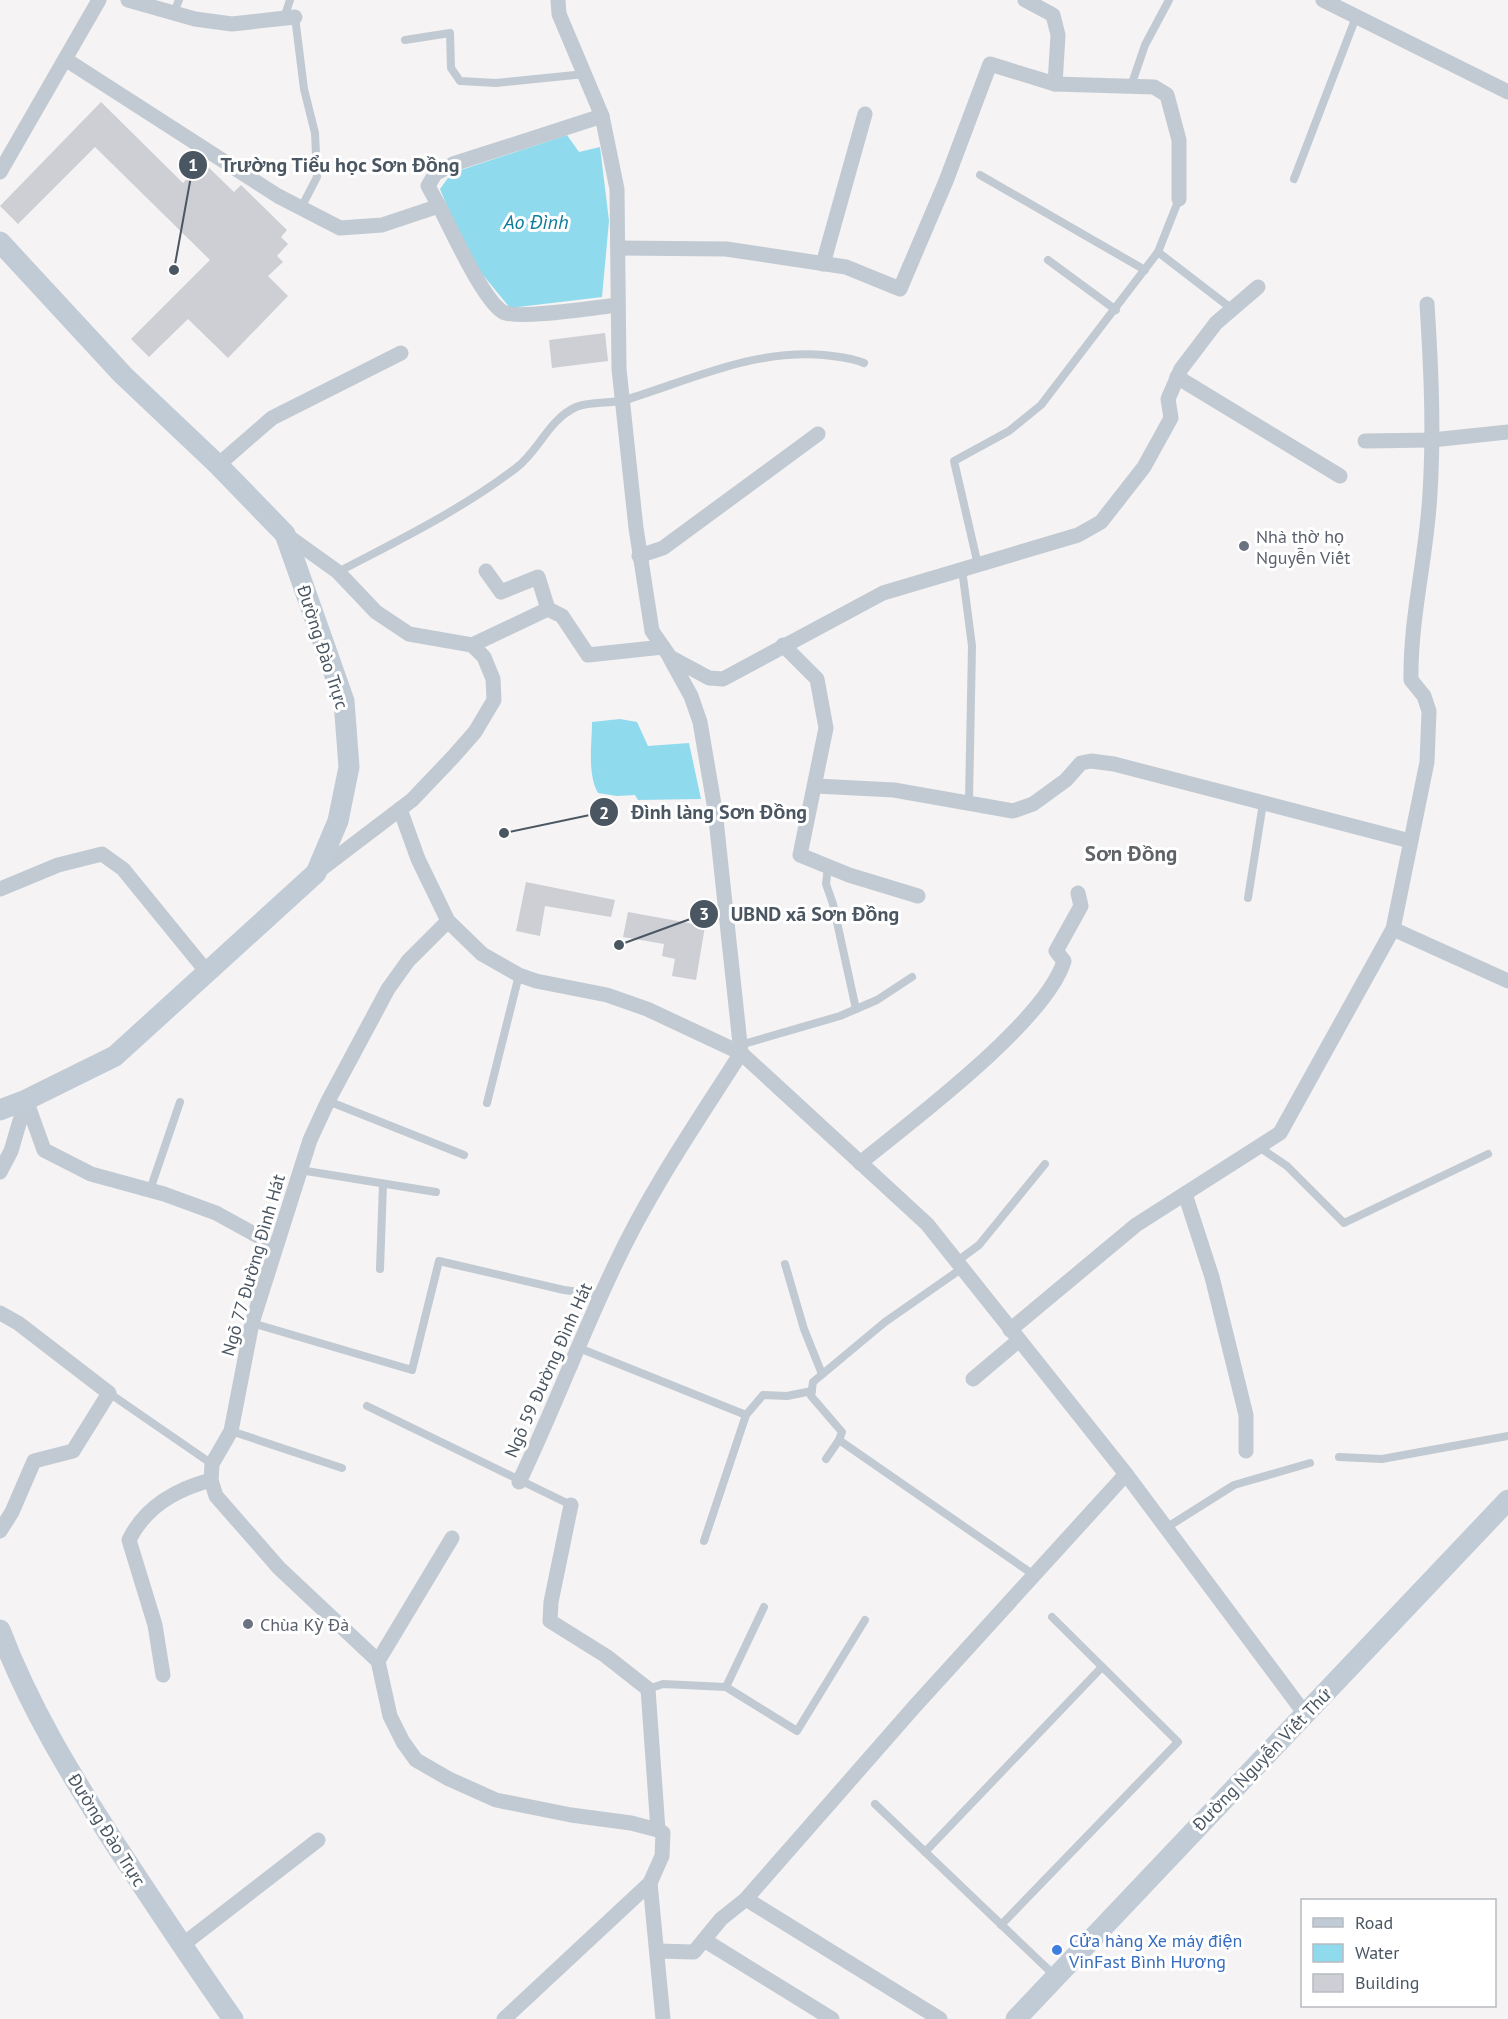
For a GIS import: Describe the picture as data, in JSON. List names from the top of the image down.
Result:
{
  "streets": {
    "street": [
      "Đường Đào Trực",
      "Ngõ 77 Đường Đình Hát",
      "Ngõ 59 Đường Đình Hát",
      "Đường Nguyễn Viết Thứ"
    ]
  },
  "districts": ["Sơn Đồng"],
  "water": ["Ao Đình"],
  "places": [
    "Trường Tiểu học Sơn Đồng",
    "Nhà thờ họ Nguyễn Viết",
    "Đình làng Sơn Đồng",
    "UBND xã Sơn Đồng",
    "Chùa Kỳ Đà",
    "Cửa hàng Xe máy điện VinFast Bình Hương"
  ],
  "legend": ["Road", "Water", "Building"]
}
